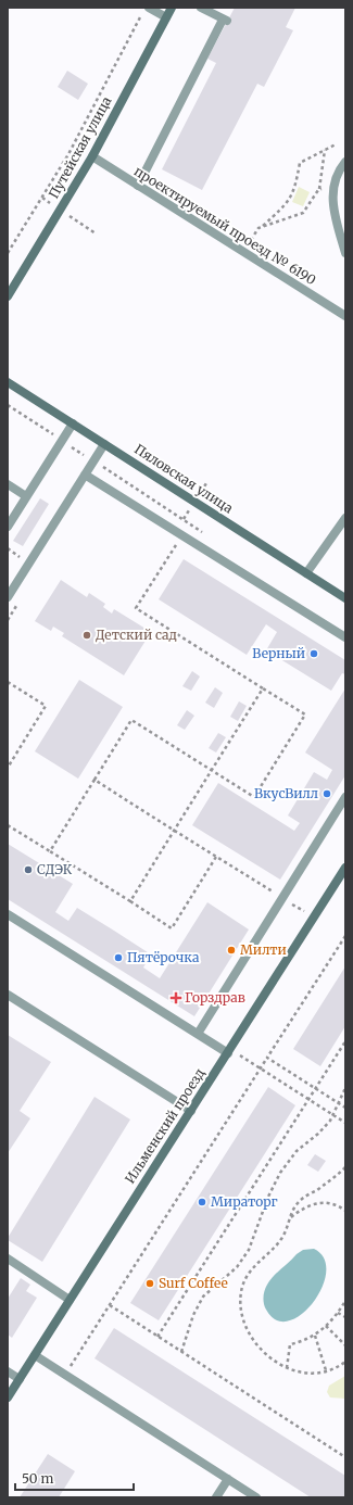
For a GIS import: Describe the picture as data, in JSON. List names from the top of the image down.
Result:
{
  "streets": {
    "street": [
      "Путейская улица",
      "проектируемый проезд № 6190",
      "Пяловская улица",
      "Ильменский проезд"
    ]
  },
  "crossings": [
    ["Путейская улица", "проектируемый проезд № 6190"]
  ],
  "places": {
    "other": [
      "Детский сад",
      "Верный",
      "ВкусВилл",
      "СДЭК",
      "Милти",
      "Пятёрочка",
      "Мираторг",
      "Surf Coffee"
    ],
    "health": ["Горздрав"]
  },
  "scale_bar": "50 m"
}
